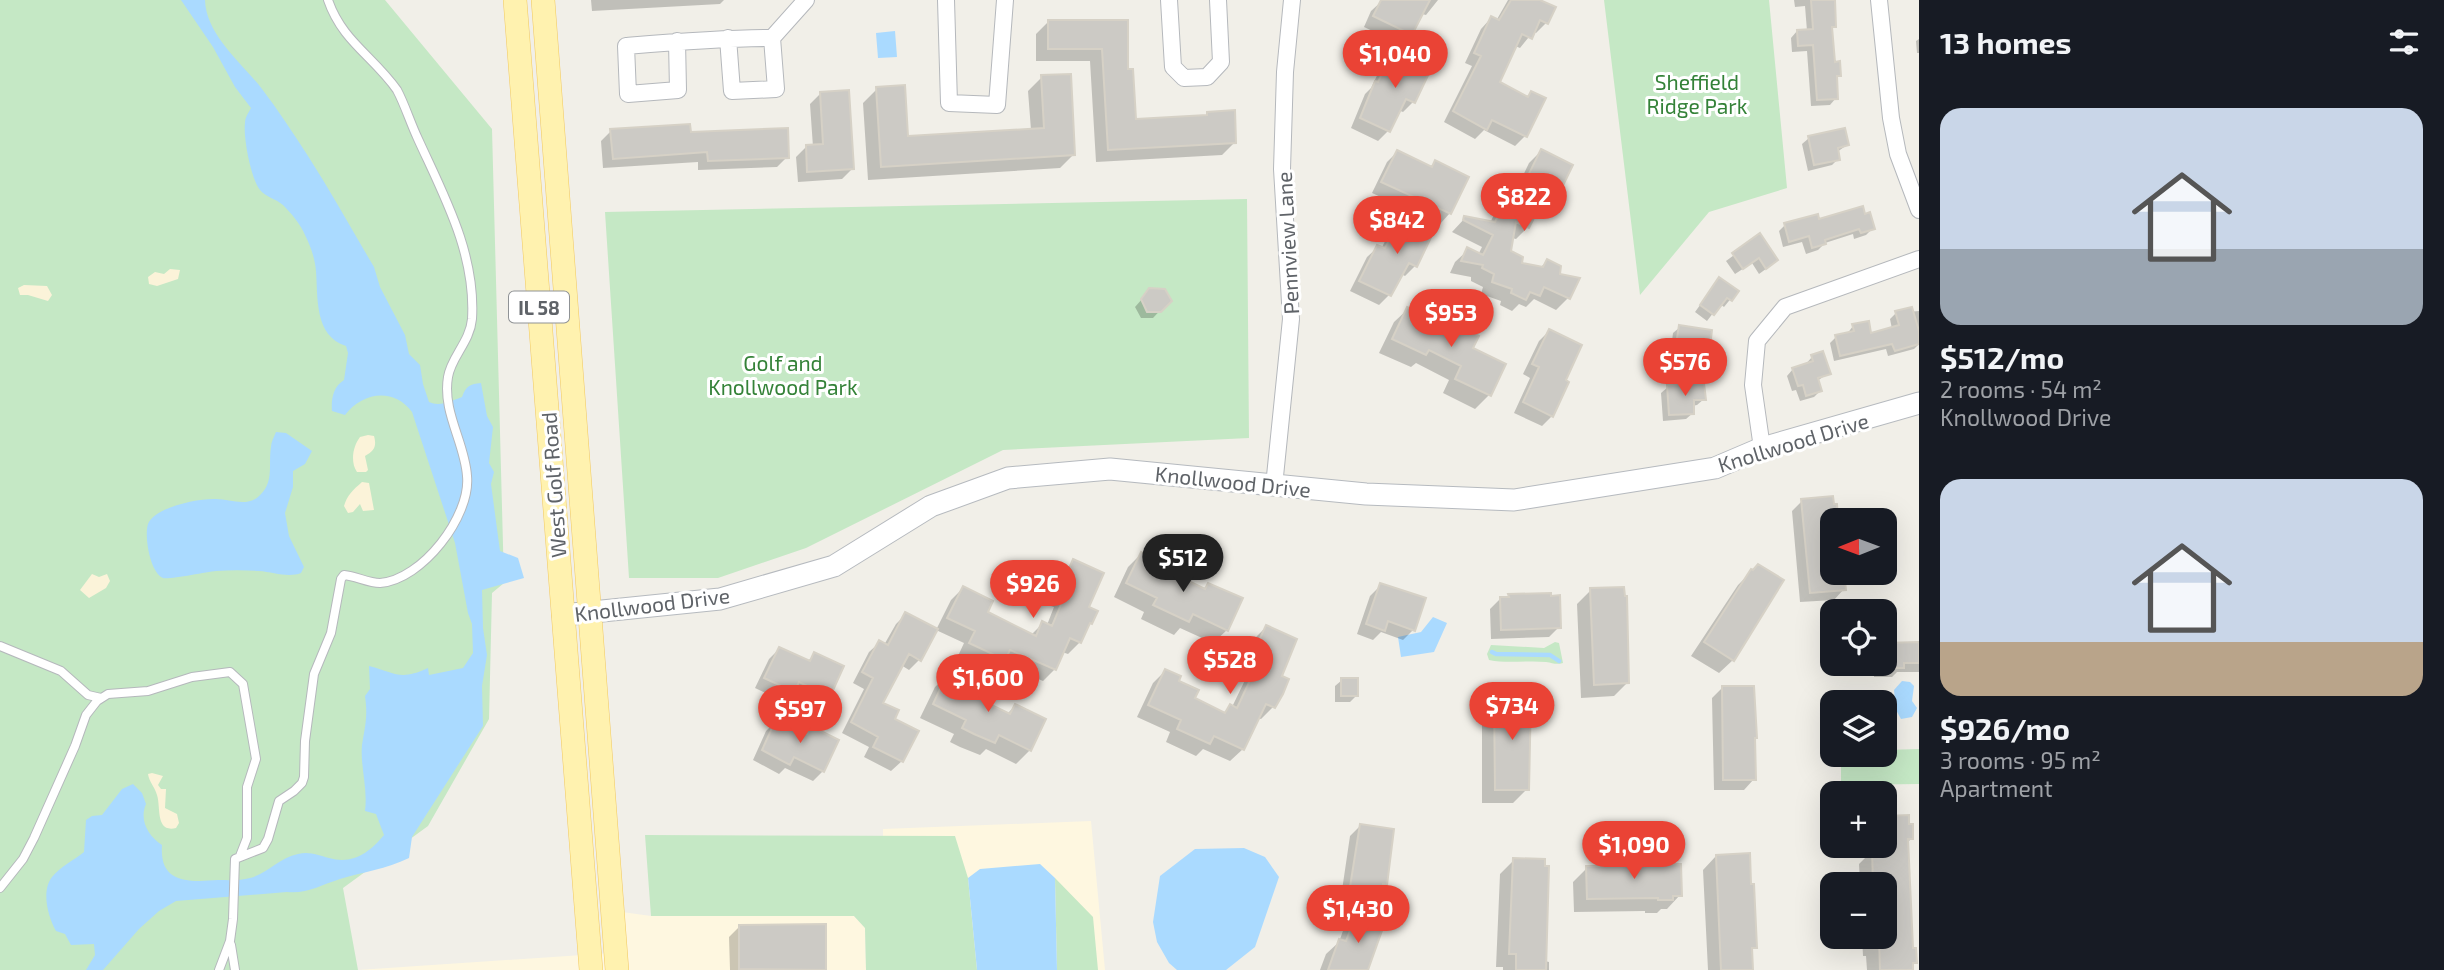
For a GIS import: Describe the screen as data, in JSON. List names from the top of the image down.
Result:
{
  "streets": {
    "main road": ["IL 58", "West Golf Road"],
    "street": ["Pennview Lane", "Knollwood Drive"]
  },
  "crossings": [
    ["Pennview Lane", "Knollwood Drive"],
    ["Knollwood Drive", "West Golf Road"]
  ],
  "parks": ["Sheffield Ridge Park", "Golf and Knollwood Park"],
  "north": "left",
  "page": {
    "heading": "13 homes",
    "price": [
      "$1,040",
      "$822",
      "$842",
      "$953",
      "$576",
      "$512",
      "$926",
      "$528",
      "$1,600",
      "$734",
      "$597",
      "$1,090",
      "$1,430"
    ],
    "list": [
      {
        "name": "$512/mo",
        "note": "2 rooms · 54 m² · Knollwood Drive"
      },
      {
        "name": "$926/mo",
        "note": "3 rooms · 95 m² · Apartment"
      }
    ],
    "map_buttons": ["+", "−"]
  }
}
